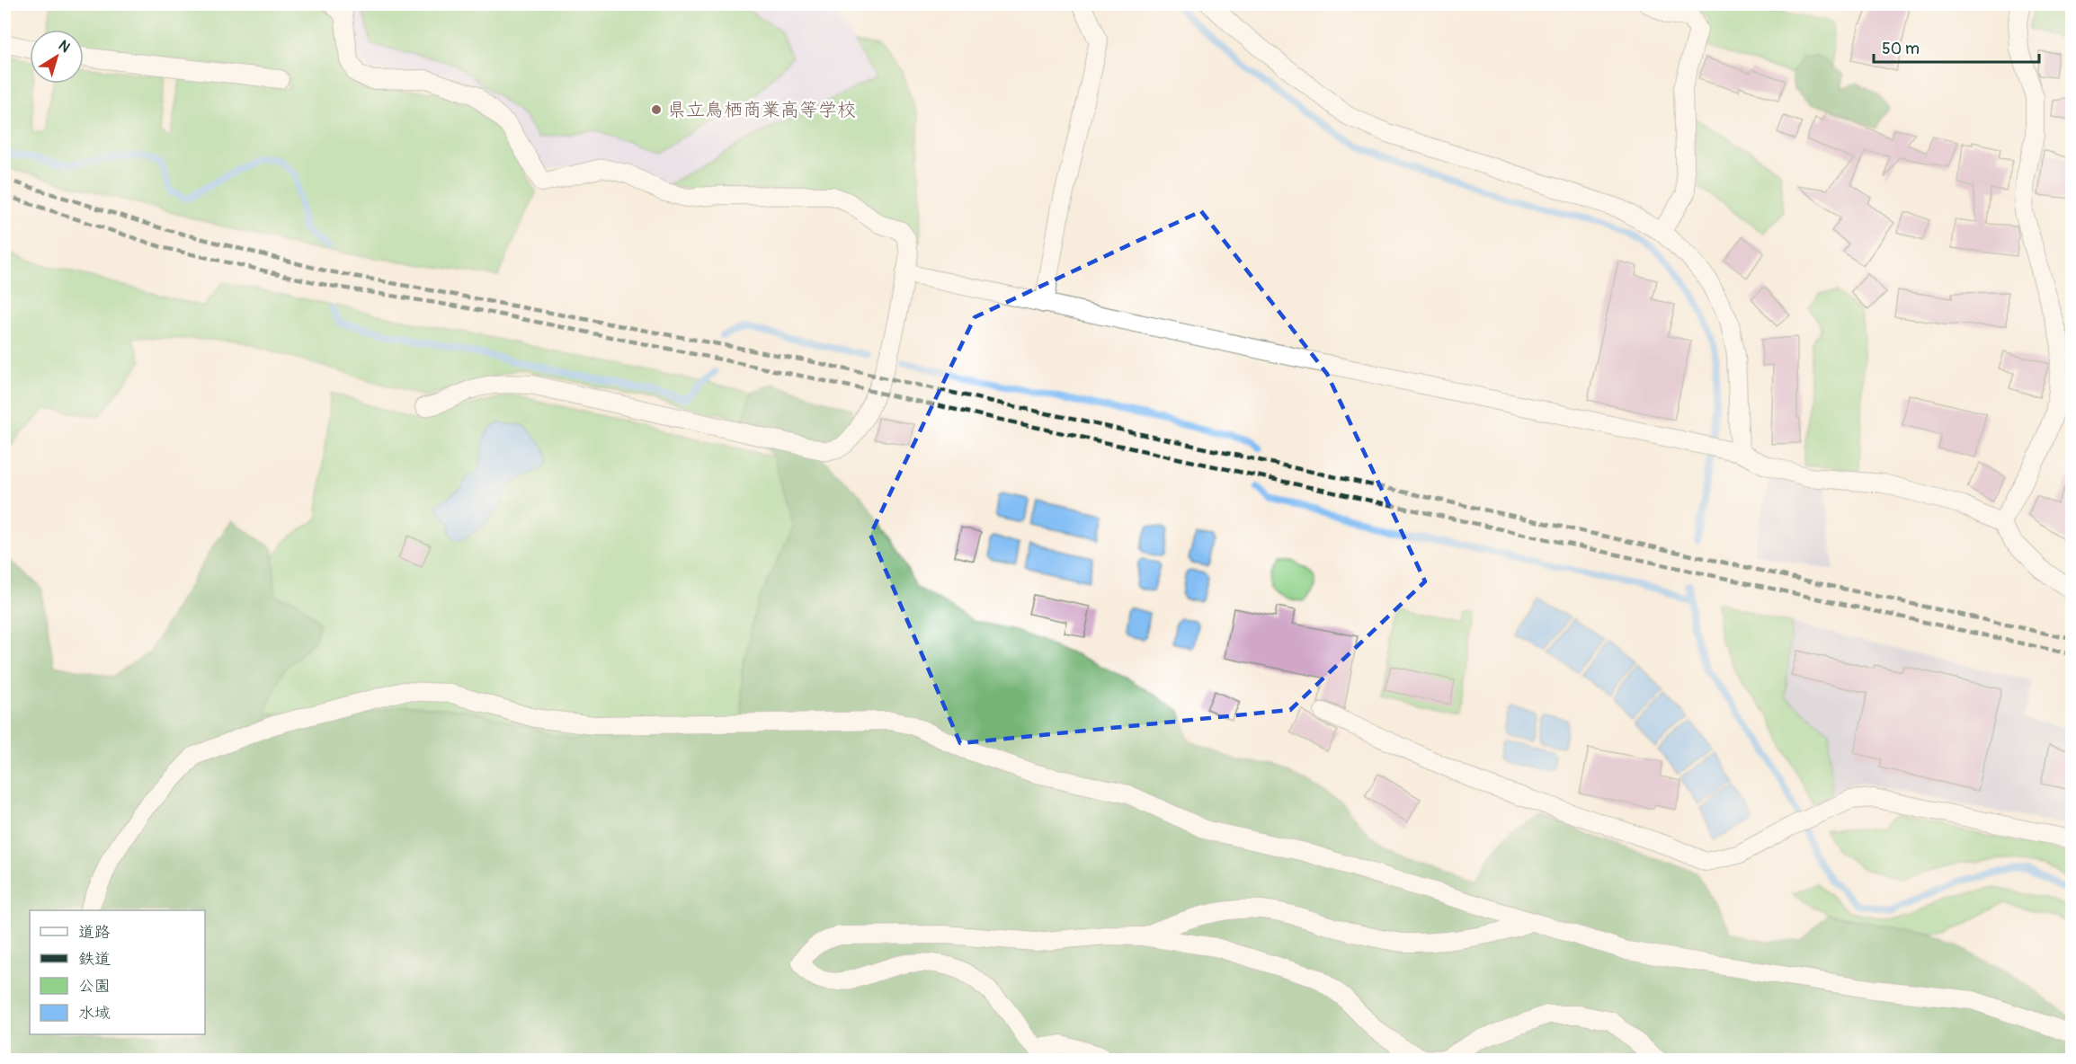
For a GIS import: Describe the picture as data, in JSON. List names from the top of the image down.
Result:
{
  "places": ["県立鳥栖商業高等学校"],
  "legend": [
    "道路",
    "鉄道",
    "公園",
    "水域"
  ],
  "scale_bar": "50 m",
  "north": "top right"
}
